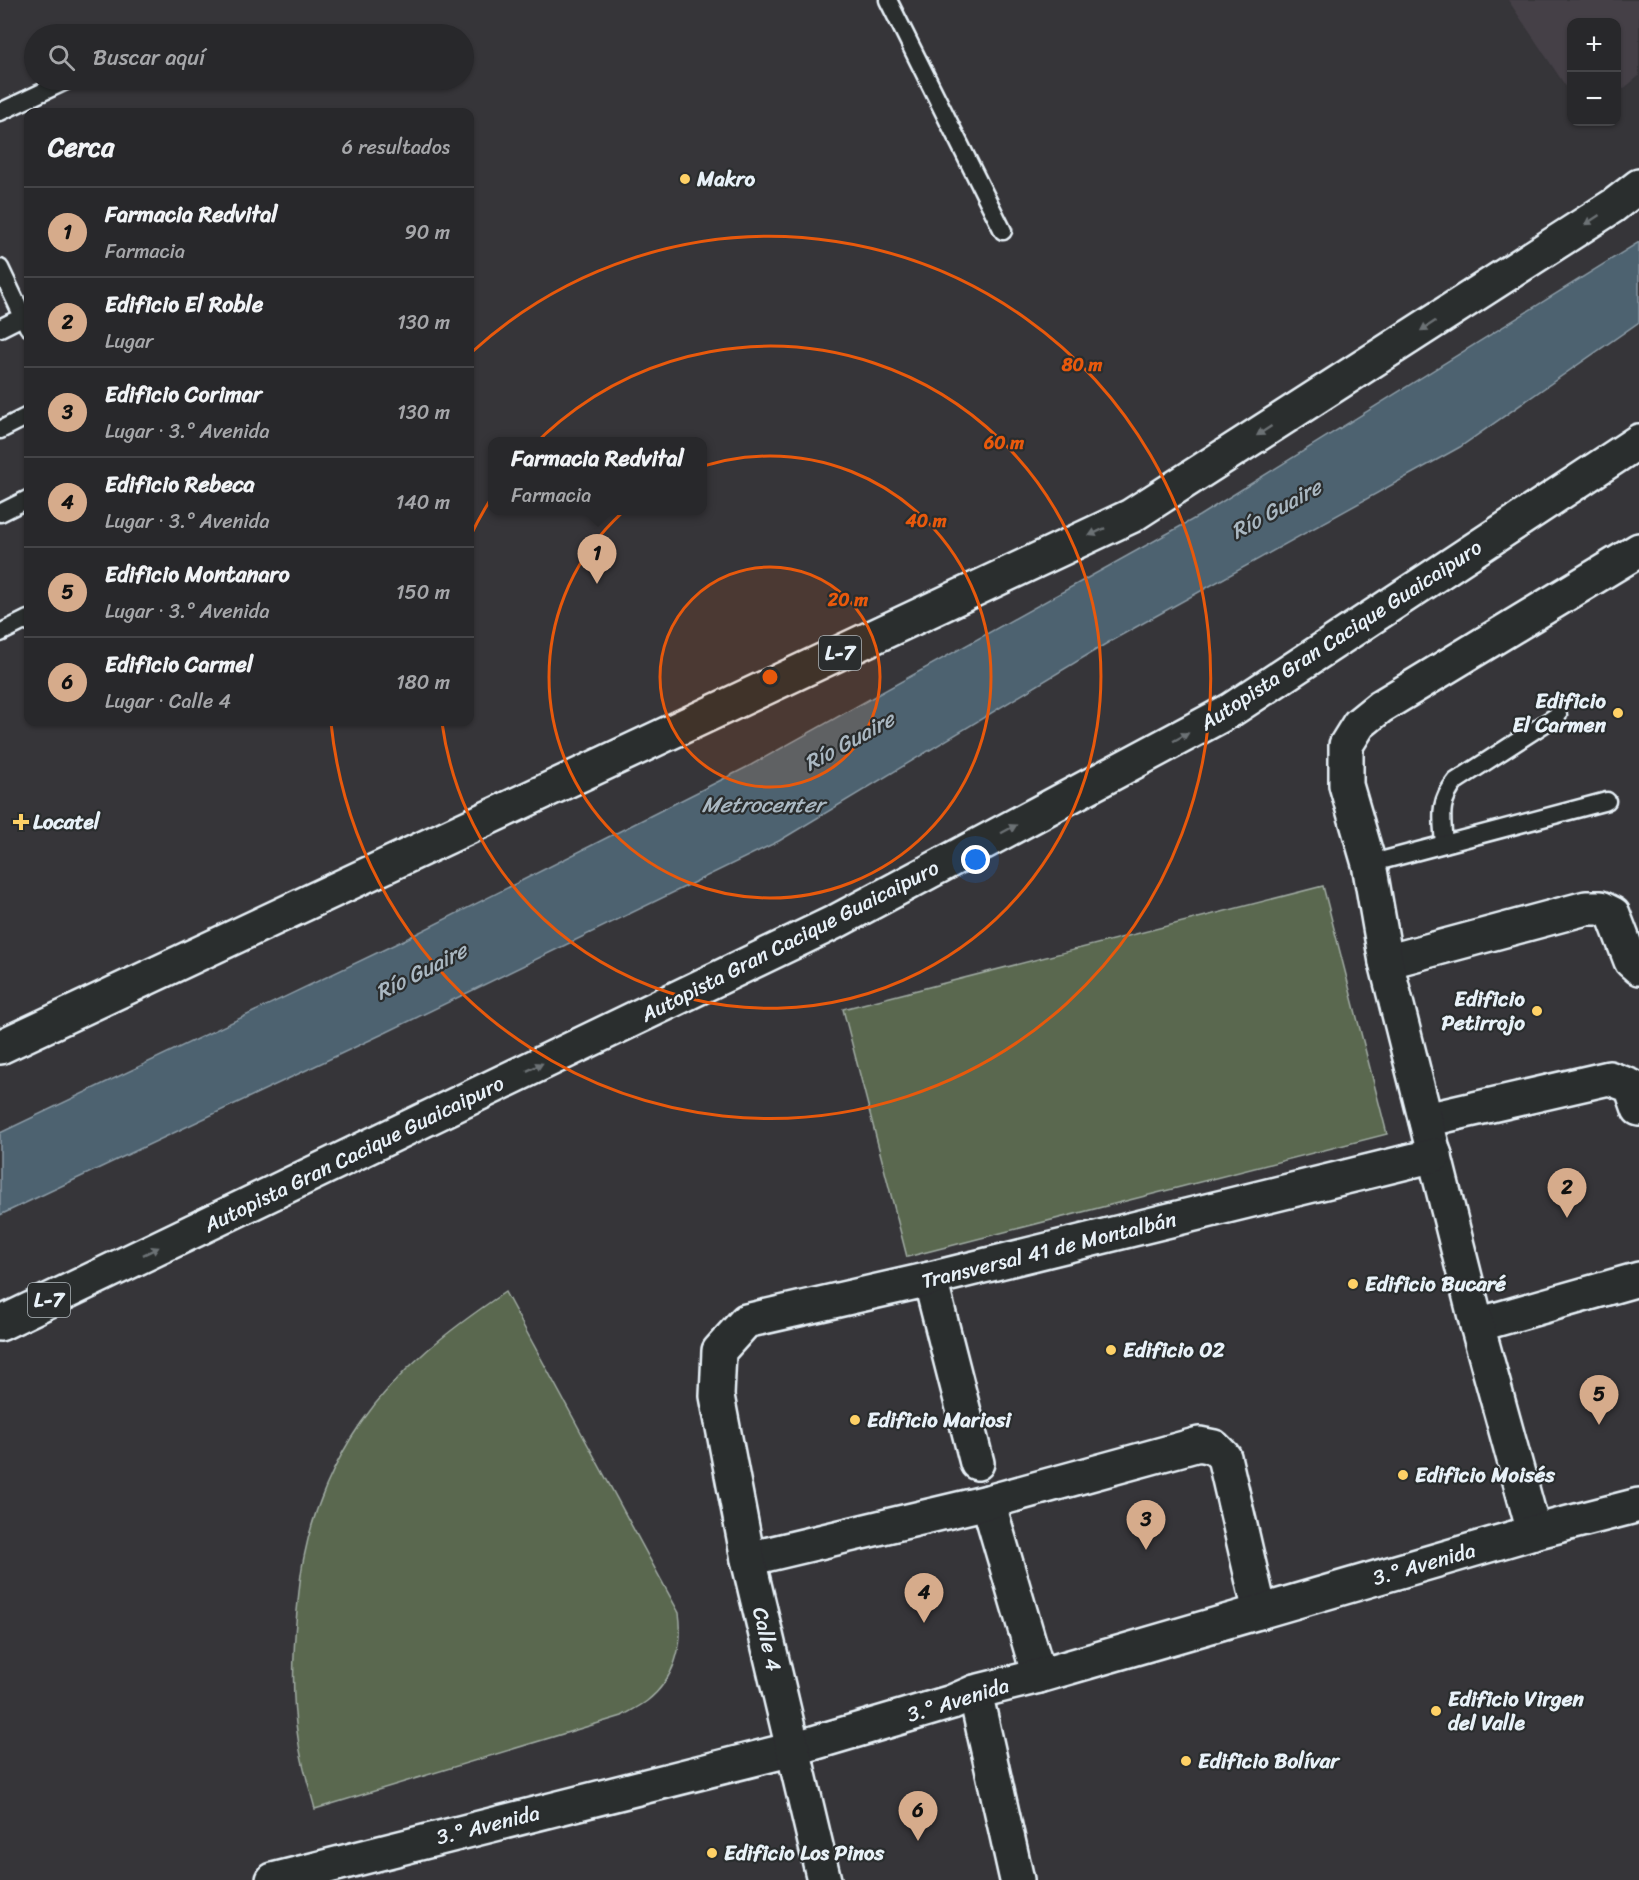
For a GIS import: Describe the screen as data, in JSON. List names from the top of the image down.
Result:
{
  "streets": {
    "main road": [
      "Autopista Gran Cacique Guaicaipuro",
      "L-7",
      "Transversal 41 de Montalbán",
      "3.° Avenida",
      "Calle 4"
    ]
  },
  "crossings": [
    ["Transversal 41 de Montalbán", "Calle 4"],
    ["3.° Avenida", "Calle 4"]
  ],
  "water": ["Río Guaire", "Metrocenter"],
  "places": {
    "other": [
      "Makro",
      "Edificio El Carmen",
      "Edificio Petirrojo",
      "Edificio Bucaré",
      "Edificio 02",
      "Edificio Mariosi",
      "Edificio Moisés",
      "Edificio Virgen del Valle",
      "Edificio Bolívar",
      "Edificio Los Pinos"
    ],
    "health": ["Locatel"]
  },
  "page": {
    "map_buttons": ["+", "−"],
    "search": "Buscar aquí",
    "heading": ["Cerca", "6 resultados"],
    "list": [
      {
        "mark": "1",
        "name": "Farmacia Redvital",
        "note": "Farmacia",
        "value": "90 m"
      },
      {
        "mark": "2",
        "name": "Edificio El Roble",
        "note": "Lugar",
        "value": "130 m"
      },
      {
        "mark": "3",
        "name": "Edificio Corimar",
        "note": "Lugar · 3.° Avenida",
        "value": "130 m"
      },
      {
        "mark": "4",
        "name": "Edificio Rebeca",
        "note": "Lugar · 3.° Avenida",
        "value": "140 m"
      },
      {
        "mark": "5",
        "name": "Edificio Montanaro",
        "note": "Lugar · 3.° Avenida",
        "value": "150 m"
      },
      {
        "mark": "6",
        "name": "Edificio Carmel",
        "note": "Lugar · Calle 4",
        "value": "180 m"
      }
    ],
    "popup": ["Farmacia Redvital", "Farmacia"],
    "pins": [
      "1",
      "2",
      "5",
      "3",
      "4",
      "6"
    ]
  },
  "rings": [
    "80 m",
    "60 m",
    "40 m",
    "20 m"
  ]
}
